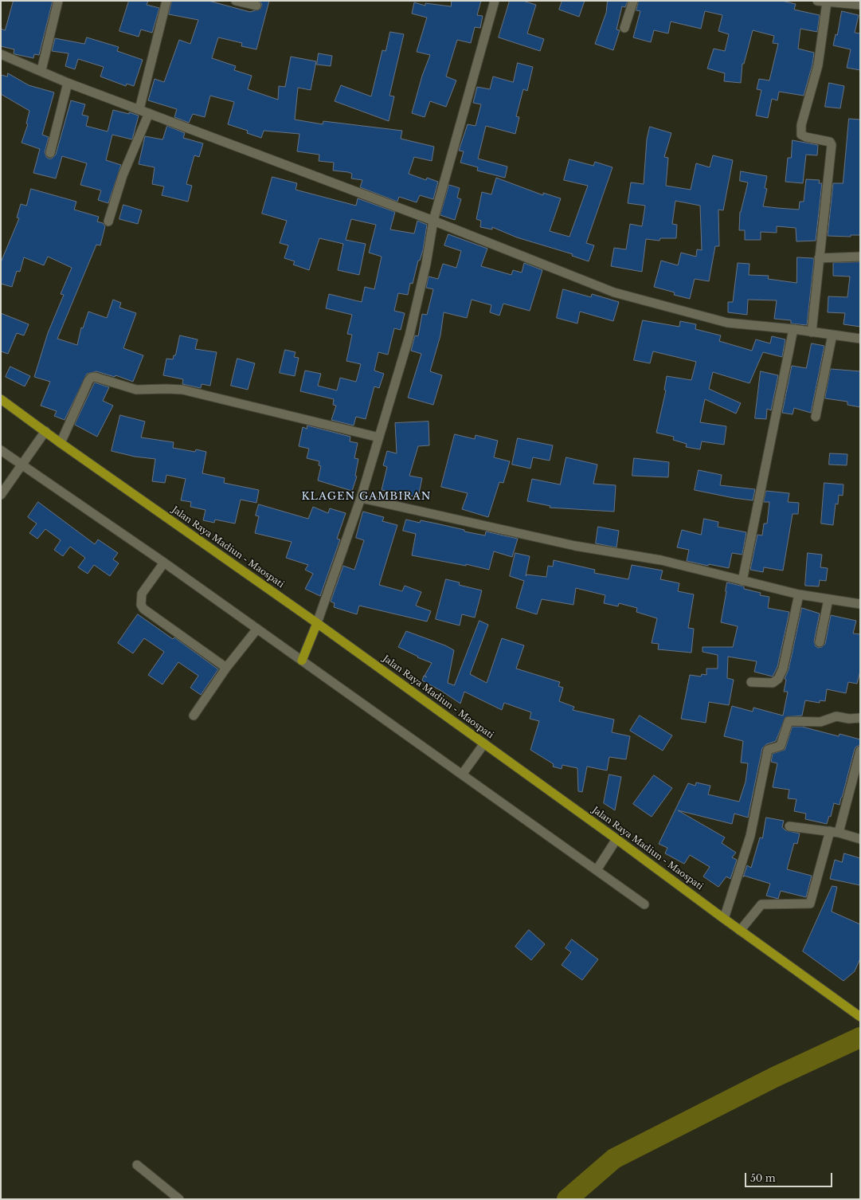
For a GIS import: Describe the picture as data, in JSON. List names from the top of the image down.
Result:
{
  "streets": {
    "highway": ["Jalan Raya Madiun - Maospati"]
  },
  "districts": ["KLAGEN GAMBIRAN"],
  "scale_bar": "50 m"
}
